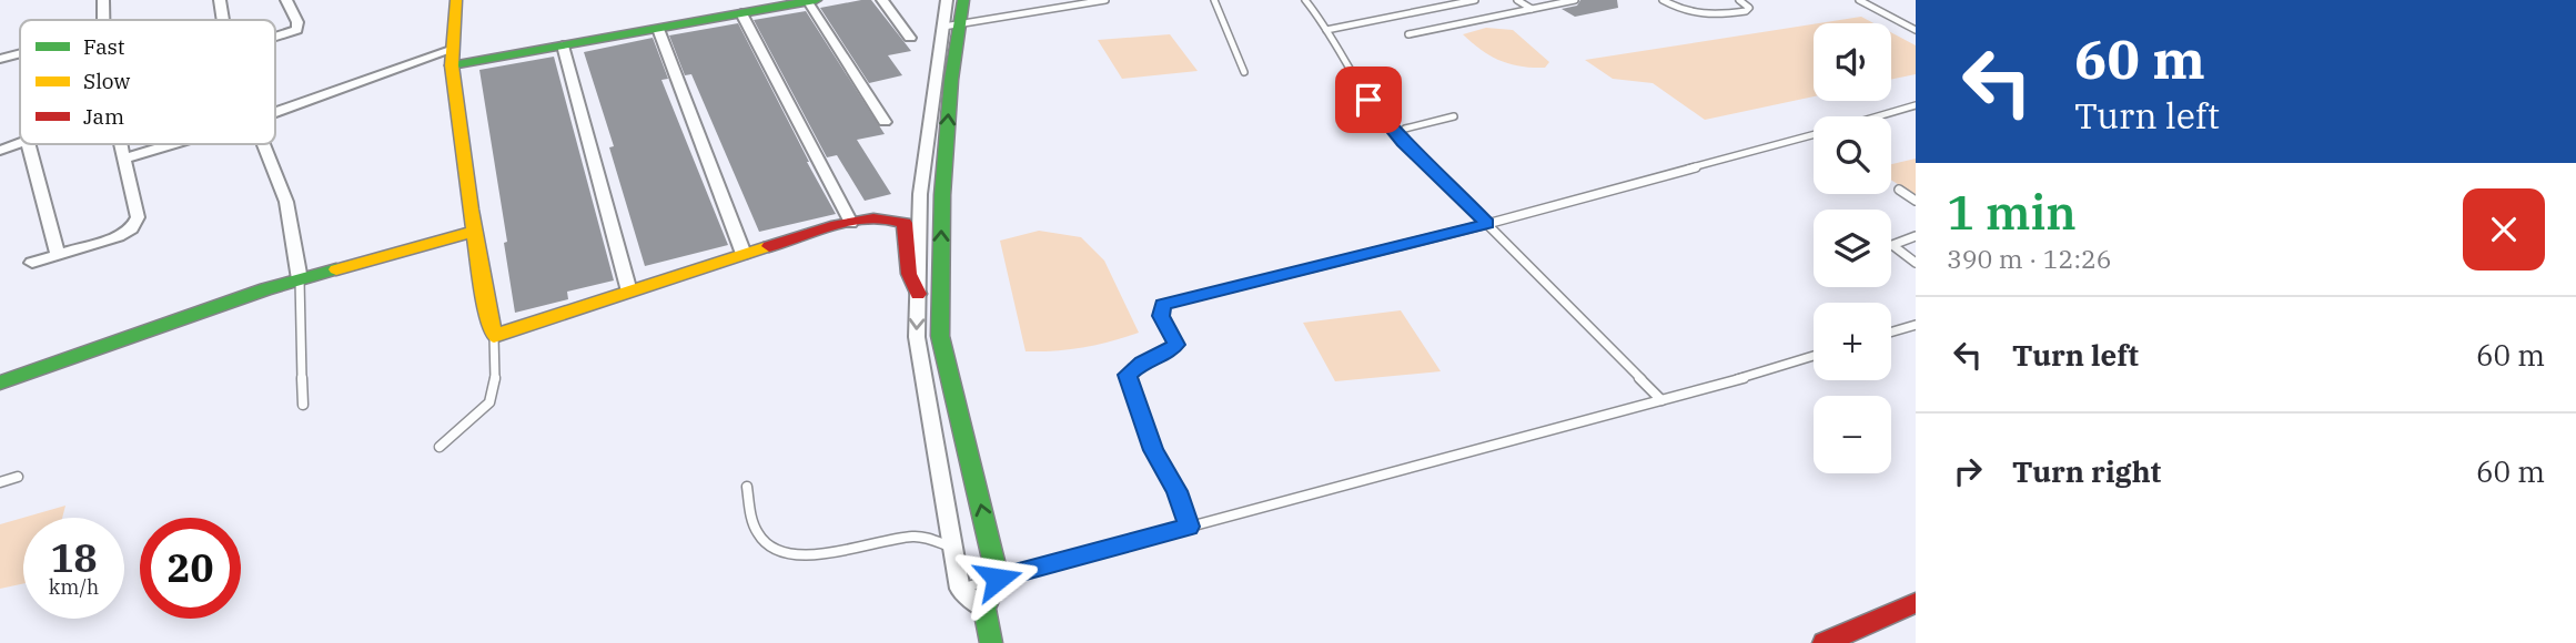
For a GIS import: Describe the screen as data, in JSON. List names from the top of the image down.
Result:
{
  "legend": ["Fast", "Slow", "Jam"],
  "page": {
    "turn": ["60 m", "Turn left"],
    "map_buttons": ["+", "−"],
    "heading": ["1 min", "390 m · 12:26"],
    "list": [
      {
        "name": "Turn left",
        "value": "60 m"
      },
      {
        "name": "Turn right",
        "value": "60 m"
      }
    ],
    "speed": "18 km/h",
    "limit": "20"
  }
}
